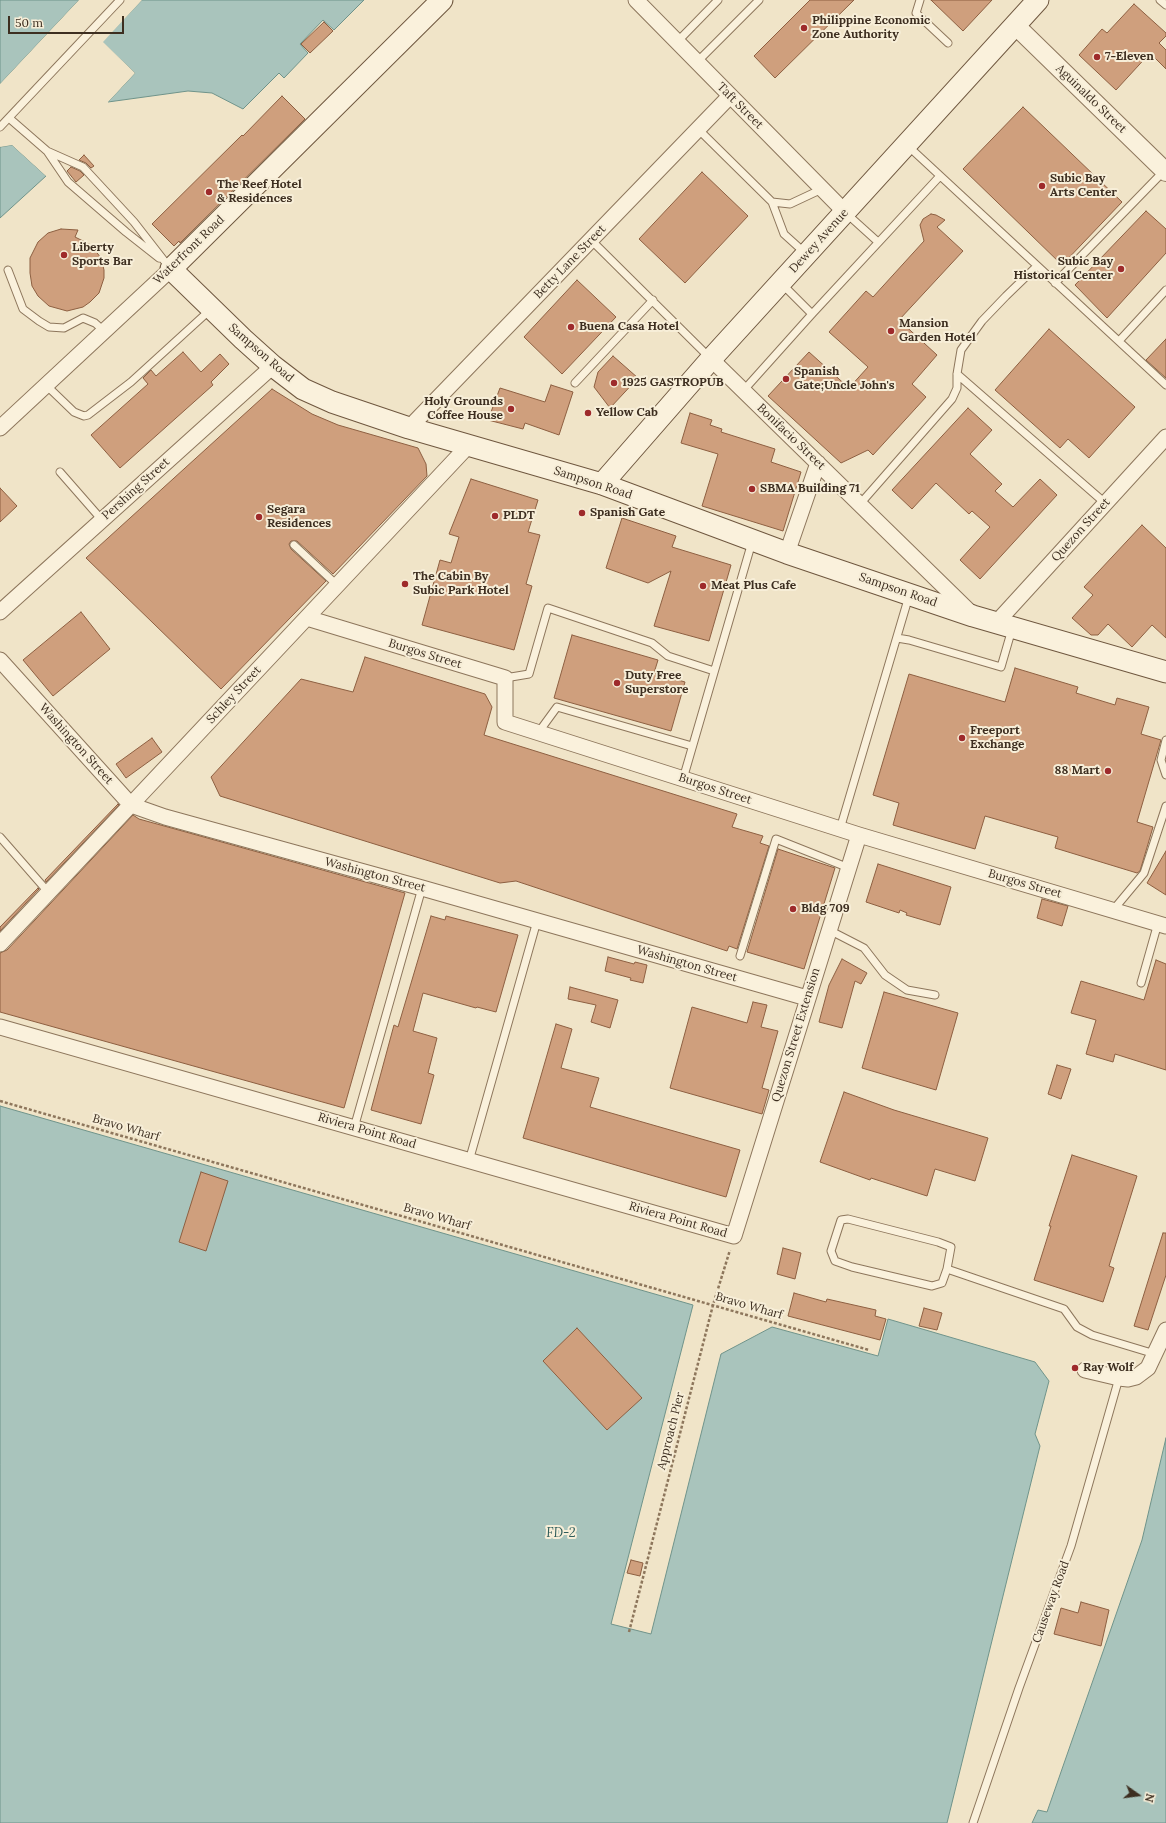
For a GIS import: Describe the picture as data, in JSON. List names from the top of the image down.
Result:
{
  "streets": {
    "main road": ["Dewey Avenue", "Waterfront Road", "Sampson Road"],
    "street": [
      "Aguinaldo Street",
      "Taft Street",
      "Betty Lane Street",
      "Bonifacio Street",
      "Pershing Street",
      "Quezon Street",
      "Burgos Street",
      "Schley Street",
      "Washington Street",
      "Quezon Street Extension",
      "Riviera Point Road"
    ],
    "lane": ["Causeway Road"],
    "path": ["Bravo Wharf", "Approach Pier"]
  },
  "crossings": [
    ["Aguinaldo Street", "Dewey Avenue"],
    ["Taft Street", "Dewey Avenue"],
    ["Taft Street", "Betty Lane Street"],
    ["Dewey Avenue", "Sampson Road"],
    ["Dewey Avenue", "Bonifacio Street"],
    ["Waterfront Road", "Sampson Road"],
    ["Betty Lane Street", "Sampson Road"],
    ["Sampson Road", "Bonifacio Street"],
    ["Sampson Road", "Pershing Street"],
    ["Sampson Road", "Quezon Street"],
    ["Sampson Road", "Schley Street"],
    ["Burgos Street", "Schley Street"],
    ["Burgos Street", "Quezon Street Extension"],
    ["Schley Street", "Washington Street"],
    ["Washington Street", "Quezon Street Extension"],
    ["Quezon Street Extension", "Riviera Point Road"],
    ["Quezon Street Extension", "Approach Pier"],
    ["Bravo Wharf", "Approach Pier"],
    ["Riviera Point Road", "Approach Pier"]
  ],
  "water": ["FD-2"],
  "places": [
    "Philippine Economic Zone Authority",
    "7-Eleven",
    "Subic Bay Arts Center",
    "The Reef Hotel & Residences",
    "Liberty Sports Bar",
    "Subic Bay Historical Center",
    "Buena Casa Hotel",
    "Mansion Garden Hotel",
    "Spanish Gate;Uncle John's",
    "1925 GASTROPUB",
    "Holy Grounds Coffee House",
    "Yellow Cab",
    "SBMA Building 71",
    "Spanish Gate",
    "PLDT",
    "Segara Residences",
    "The Cabin By Subic Park Hotel",
    "Meat Plus Cafe",
    "Duty Free Superstore",
    "Freeport Exchange",
    "88 Mart",
    "Bldg 709",
    "Ray Wolf"
  ],
  "scale_bar": "50 m",
  "north": "right"
}
